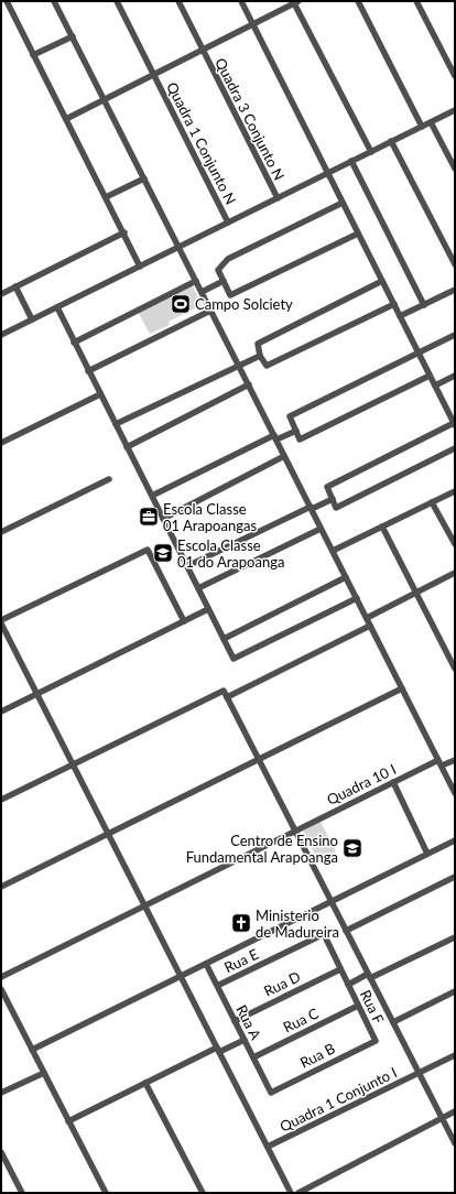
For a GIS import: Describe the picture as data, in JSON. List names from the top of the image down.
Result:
{
  "streets": {
    "street": [
      "Quadra 3 Conjunto N",
      "Quadra 1 Conjunto N",
      "Quadra 10 I",
      "Rua E",
      "Rua D",
      "Rua F",
      "Rua C",
      "Rua A",
      "Rua B",
      "Quadra 1 Conjunto I"
    ]
  },
  "crossings": [
    ["Rua E", "Rua F"],
    ["Rua E", "Rua A"],
    ["Rua D", "Rua F"],
    ["Rua D", "Rua A"],
    ["Rua F", "Rua C"],
    ["Rua F", "Rua B"],
    ["Rua C", "Rua A"],
    ["Rua A", "Rua B"]
  ],
  "places": {
    "sports": ["Campo Solciety"],
    "office": ["Escola Classe 01 Arapoangas"],
    "school or university": ["Escola Classe 01 do Arapoanga", "Centro de Ensino Fundamental Arapoanga"],
    "church": ["Ministerio de Madureira"]
  }
}
